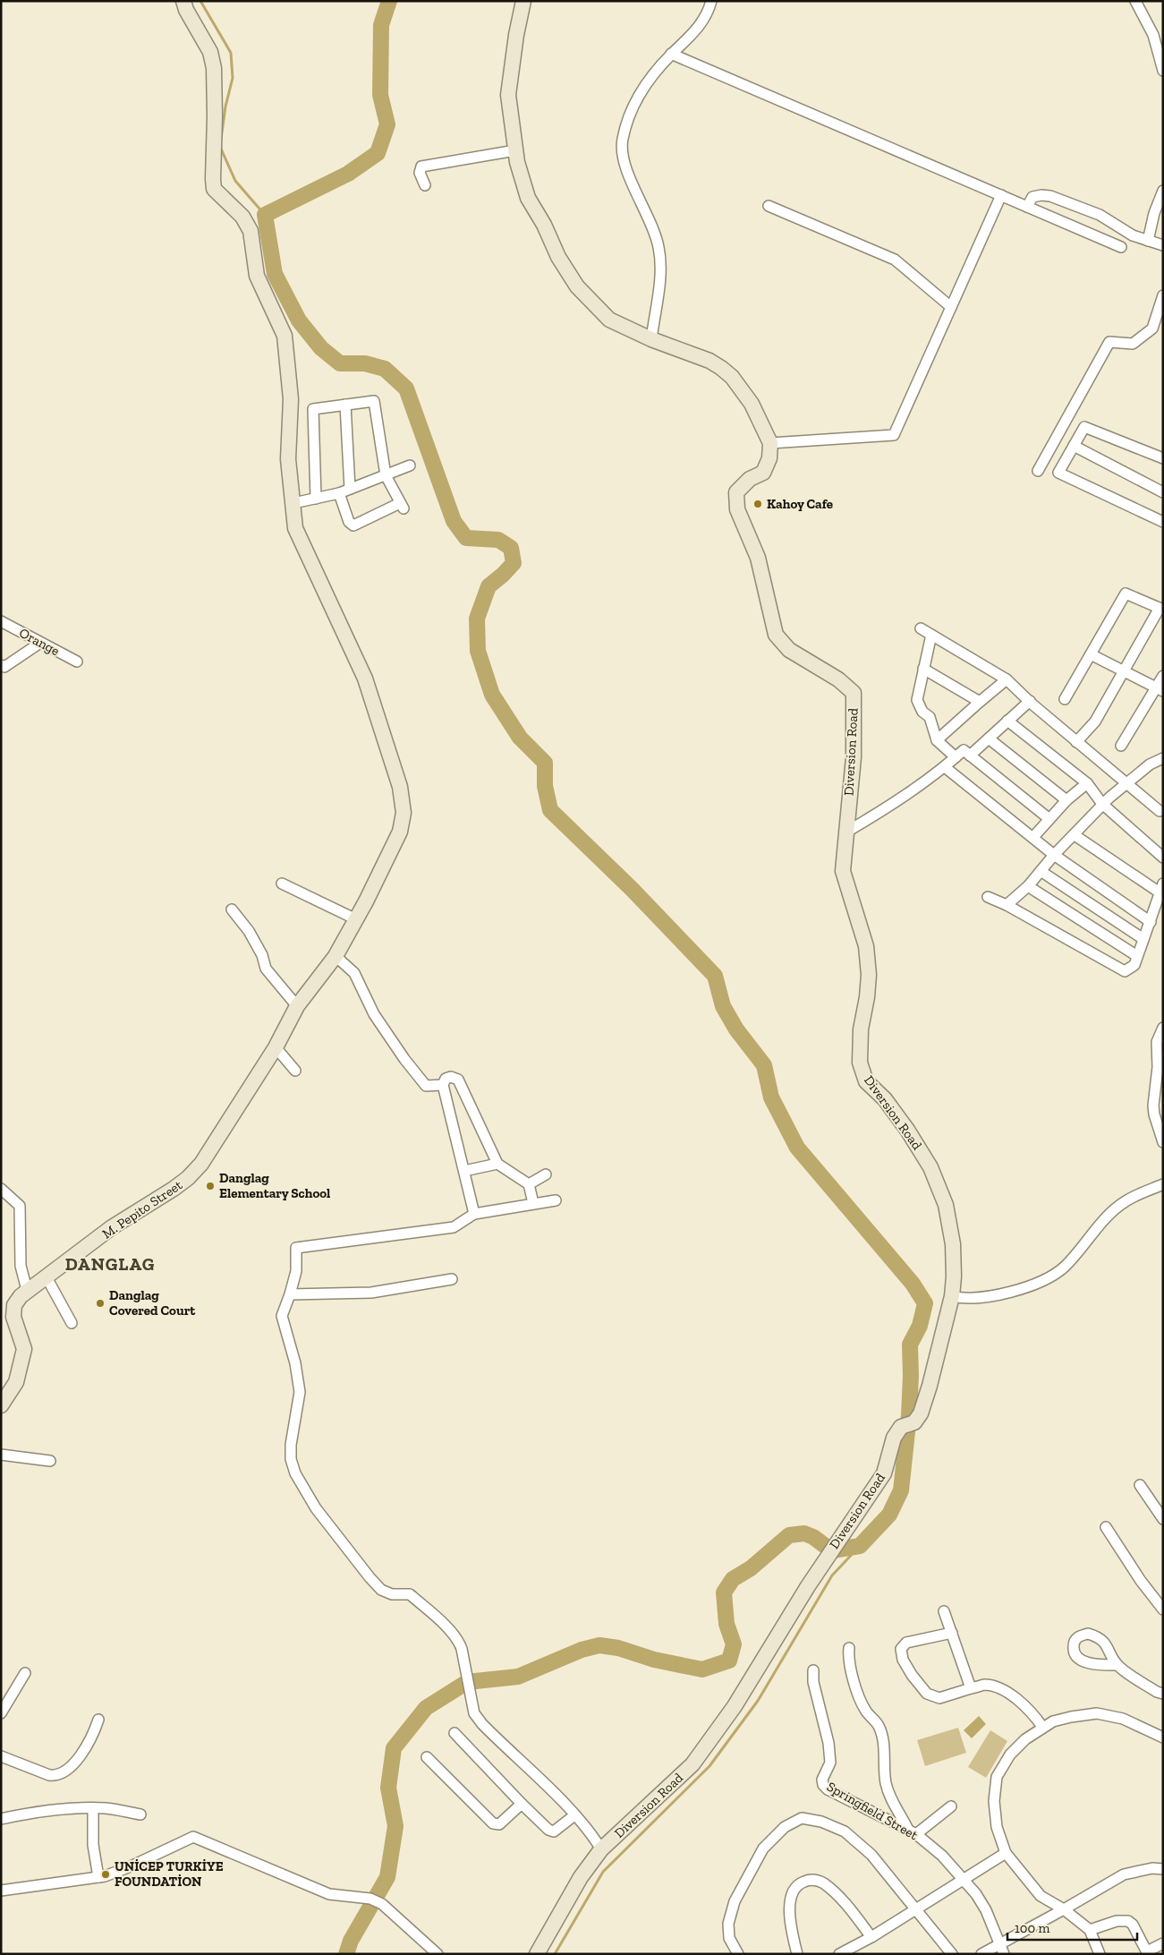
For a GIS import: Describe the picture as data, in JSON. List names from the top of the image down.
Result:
{
  "streets": {
    "street": [
      "Orange",
      "Diversion Road",
      "M. Pepito Street",
      "Springfield Street"
    ]
  },
  "districts": ["DANGLAG"],
  "places": [
    "Kahoy Cafe",
    "Danglag Elementary School",
    "Danglag Covered Court",
    "UNİCEP TURKİYE FOUNDATİON"
  ],
  "scale_bar": "100 m"
}
